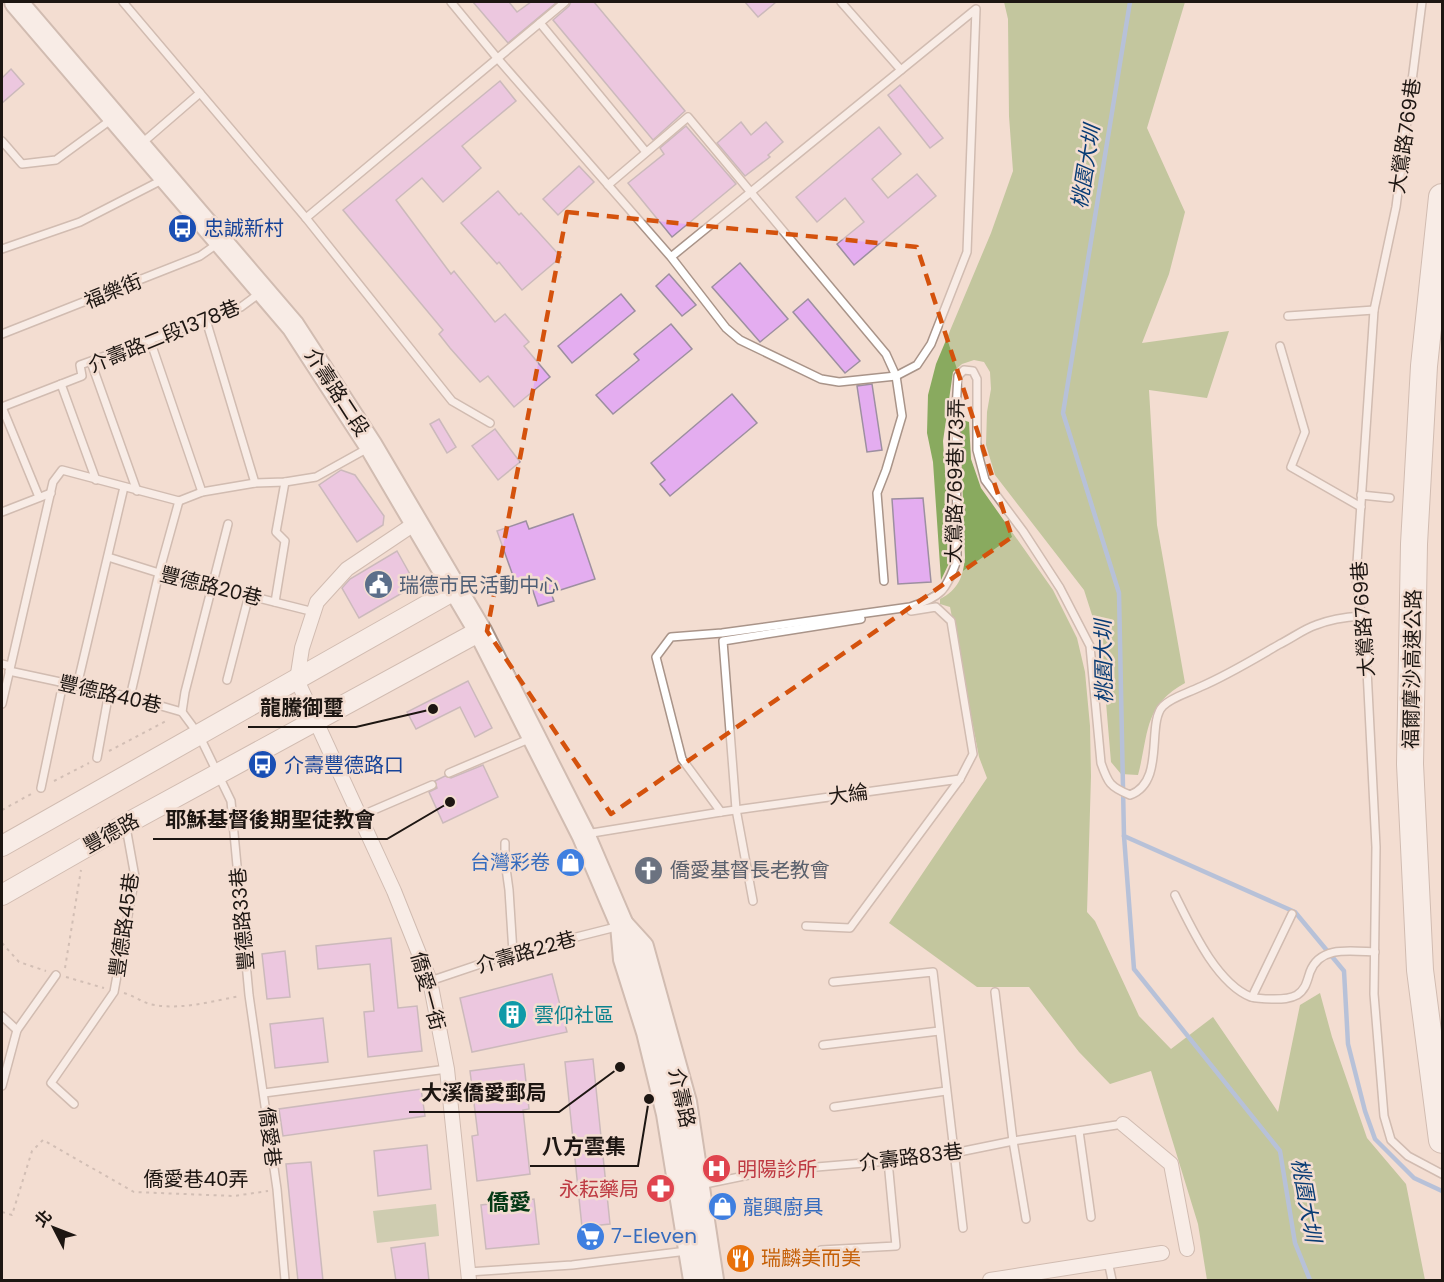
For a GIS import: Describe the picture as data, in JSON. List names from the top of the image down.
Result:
{
  "streets": {
    "highway": ["福爾摩沙高速公路"],
    "main road": ["介壽路二段", "豐德路", "介壽路"],
    "street": ["僑愛一街"],
    "lane": [
      "大鶯路769巷",
      "福樂街",
      "介壽路二段1378巷",
      "大鶯路769巷173弄",
      "豐德路20巷",
      "豐德路40巷",
      "大綸",
      "豐德路33巷",
      "豐德路45巷",
      "介壽路22巷",
      "僑愛巷",
      "介壽路83巷"
    ],
    "path": ["僑愛巷40弄"]
  },
  "crossings": [
    ["大鶯路769巷", "大鶯路769巷173弄"],
    ["福樂街", "介壽路二段"],
    ["介壽路二段1378巷", "介壽路二段"],
    ["介壽路二段", "大綸"],
    ["介壽路二段", "豐德路"],
    ["介壽路二段", "介壽路"],
    ["大鶯路769巷173弄", "大綸"],
    ["豐德路40巷", "豐德路"],
    ["豐德路40巷", "豐德路33巷"],
    ["大綸", "介壽路"],
    ["豐德路", "豐德路33巷"],
    ["豐德路", "豐德路45巷"],
    ["豐德路", "僑愛一街"],
    ["豐德路33巷", "僑愛巷"],
    ["介壽路22巷", "僑愛一街"],
    ["介壽路22巷", "介壽路"],
    ["介壽路", "介壽路83巷"],
    ["僑愛巷", "僑愛巷40弄"]
  ],
  "districts": ["僑愛"],
  "water": ["桃園大圳"],
  "places": {
    "bus stop": ["忠誠新村", "介壽豐德路口"],
    "public building": ["瑞德市民活動中心"],
    "other": [
      "龍騰御璽",
      "耶穌基督後期聖徒教會",
      "大溪僑愛郵局",
      "八方雲集"
    ],
    "shop": ["台灣彩卷", "龍興廚具"],
    "church": ["僑愛基督長老教會"],
    "building": ["雲仰社區"],
    "hospital": ["明陽診所"],
    "pharmacy": ["永耘藥局"],
    "supermarket": ["7-Eleven"],
    "restaurant": ["瑞麟美而美"]
  },
  "north": "top left"
}
